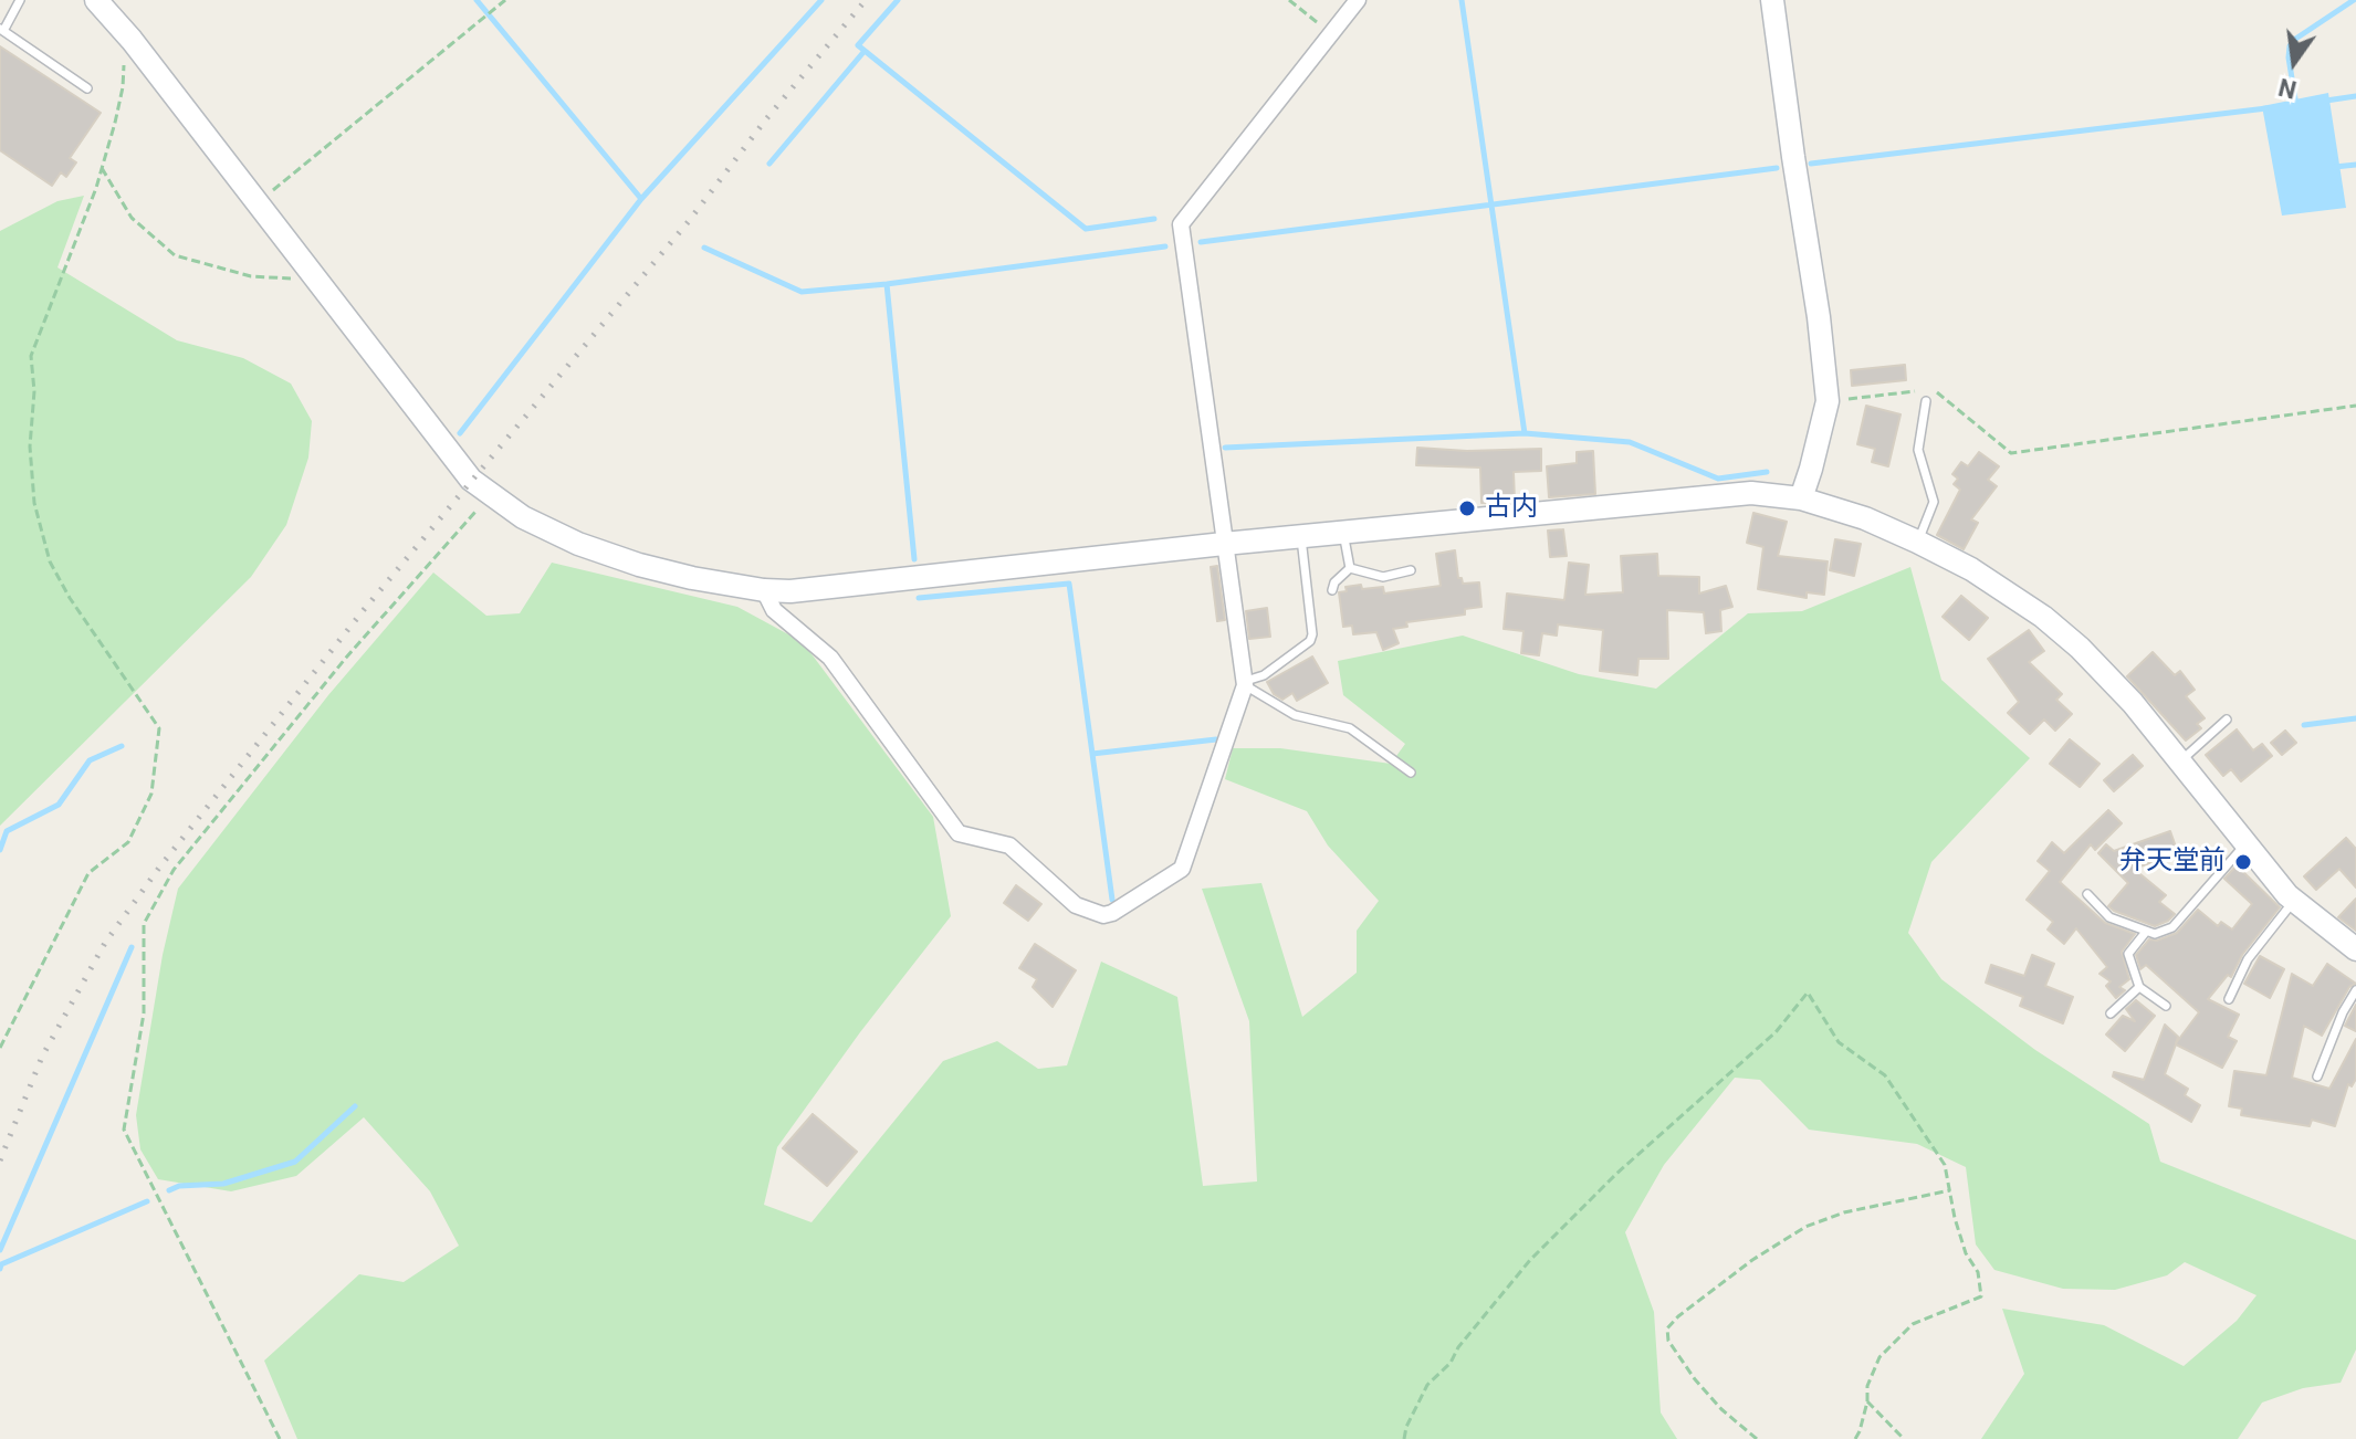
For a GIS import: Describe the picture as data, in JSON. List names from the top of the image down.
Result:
{
  "places": ["古内", "弁天堂前"],
  "north": "bottom"
}
